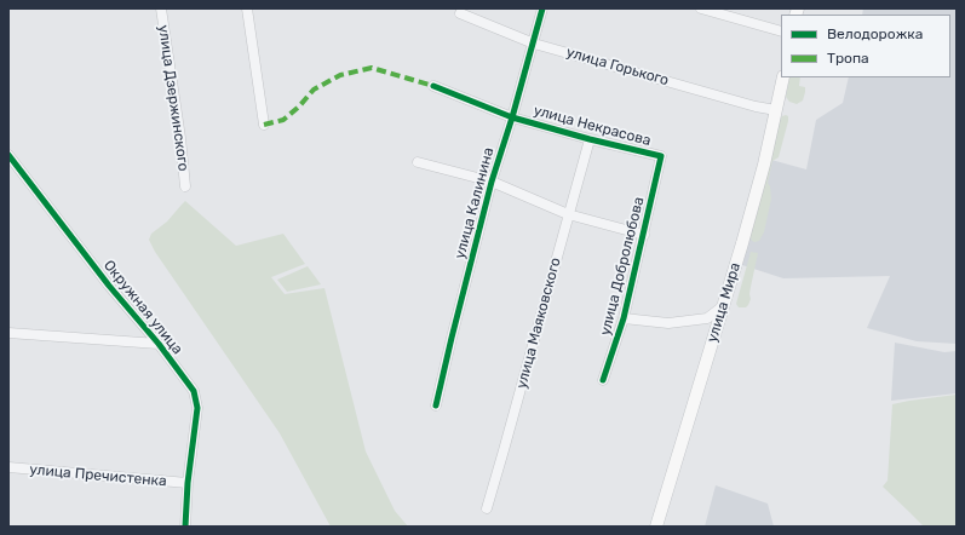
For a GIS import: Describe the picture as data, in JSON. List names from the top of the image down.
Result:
{
  "streets": {
    "main road": ["улица Мира"],
    "street": [
      "улица Горького",
      "улица Дзержинского",
      "улица Некрасова",
      "улица Калинина",
      "улица Добролюбова",
      "Окружная улица",
      "улица Маяковского",
      "улица Пречистенка"
    ]
  },
  "crossings": [
    ["улица Горького", "улица Калинина"],
    ["улица Горького", "улица Мира"],
    ["улица Некрасова", "улица Калинина"],
    ["улица Некрасова", "улица Добролюбова"],
    ["улица Некрасова", "улица Маяковского"],
    ["улица Калинина", "улица Добролюбова"],
    ["улица Добролюбова", "улица Маяковского"],
    ["Окружная улица", "улица Пречистенка"]
  ],
  "legend": ["Велодорожка", "Тропа"]
}
